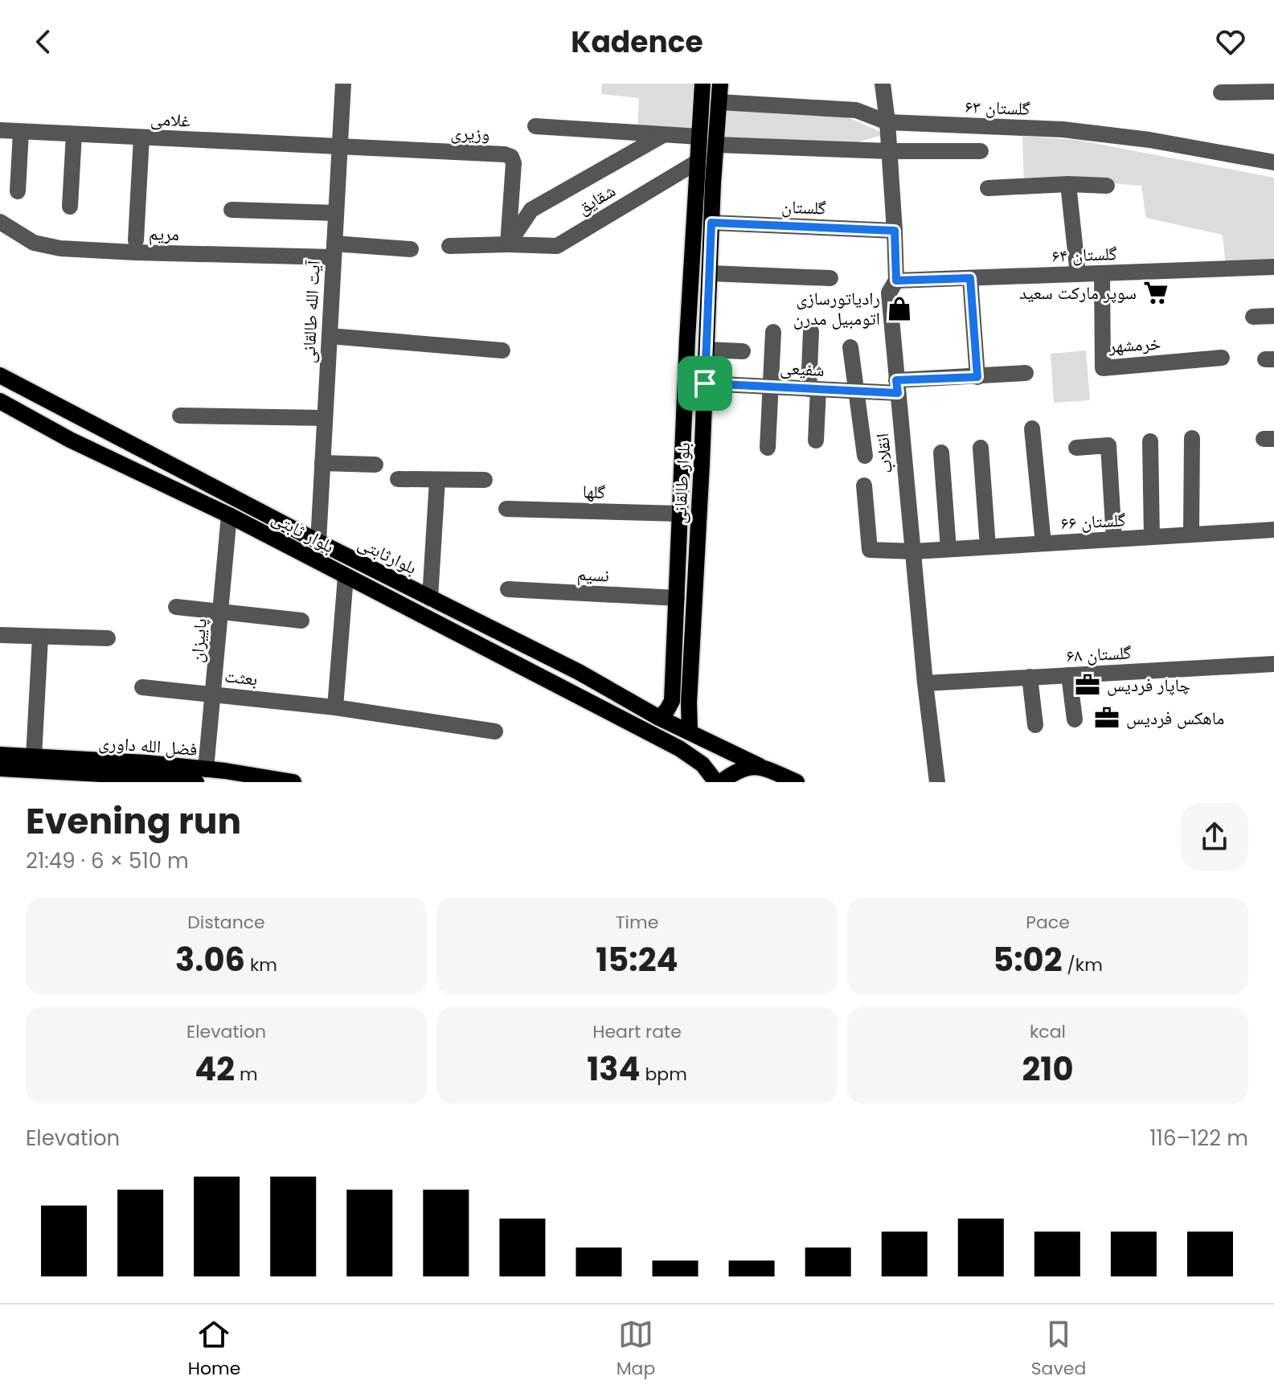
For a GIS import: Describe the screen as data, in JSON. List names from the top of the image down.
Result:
{
  "streets": {
    "main road": [
      "بلوار طالقانی",
      "بلوار ثابتی",
      "بلوارثابتی",
      "فضل الله داوری"
    ],
    "street": [
      "گلستان ۶۳",
      "غلامی",
      "وزیری",
      "شقایق",
      "گلستان",
      "مریم",
      "گلستان ۶۴",
      "آیت الله طالقانی",
      "خرمشهر",
      "شفیعی",
      "انقلاب",
      "گلها",
      "گلستان ۶۶",
      "نسیم",
      "پاییزان",
      "گلستان ۶۸",
      "بعثت"
    ]
  },
  "crossings": [
    ["گلستان ۶۳", "انقلاب"],
    ["گلستان ۶۳", "بلوار طالقانی"],
    ["غلامی", "وزیری"],
    ["غلامی", "آیت الله طالقانی"],
    ["وزیری", "شقایق"],
    ["وزیری", "آیت الله طالقانی"],
    ["شقایق", "بلوار طالقانی"],
    ["گلستان", "انقلاب"],
    ["گلستان", "بلوار طالقانی"],
    ["مریم", "آیت الله طالقانی"],
    ["گلستان ۶۴", "خرمشهر"],
    ["گلستان ۶۴", "انقلاب"],
    ["آیت الله طالقانی", "بلوارثابتی"],
    ["شفیعی", "انقلاب"],
    ["شفیعی", "بلوار طالقانی"],
    ["انقلاب", "گلستان ۶۶"],
    ["انقلاب", "گلستان ۶۸"],
    ["بلوار طالقانی", "گلها"],
    ["بلوار طالقانی", "بلوارثابتی"],
    ["بلوار طالقانی", "نسیم"],
    ["بلوار ثابتی", "پاییزان"],
    ["پاییزان", "بعثت"],
    ["پاییزان", "فضل الله داوری"]
  ],
  "places": {
    "supermarket": ["سوپر مارکت سعید"],
    "shop": ["رادیاتورسازی اتومبیل مدرن"],
    "office": ["چاپار فردیس", "ماهکس فردیس"]
  },
  "page": {
    "header": "Kadence",
    "heading": ["Evening run", "21:49 · 6 × 510 m"],
    "stats": [
      ["Distance", "3.06 km"],
      ["Time", "15:24"],
      ["Pace", "5:02 /km"],
      ["Elevation", "42 m"],
      ["Heart rate", "134 bpm"],
      ["kcal", "210"]
    ],
    "chart": ["Elevation", "116–122 m"],
    "tabs": ["Home", "Map", "Saved"]
  }
}
